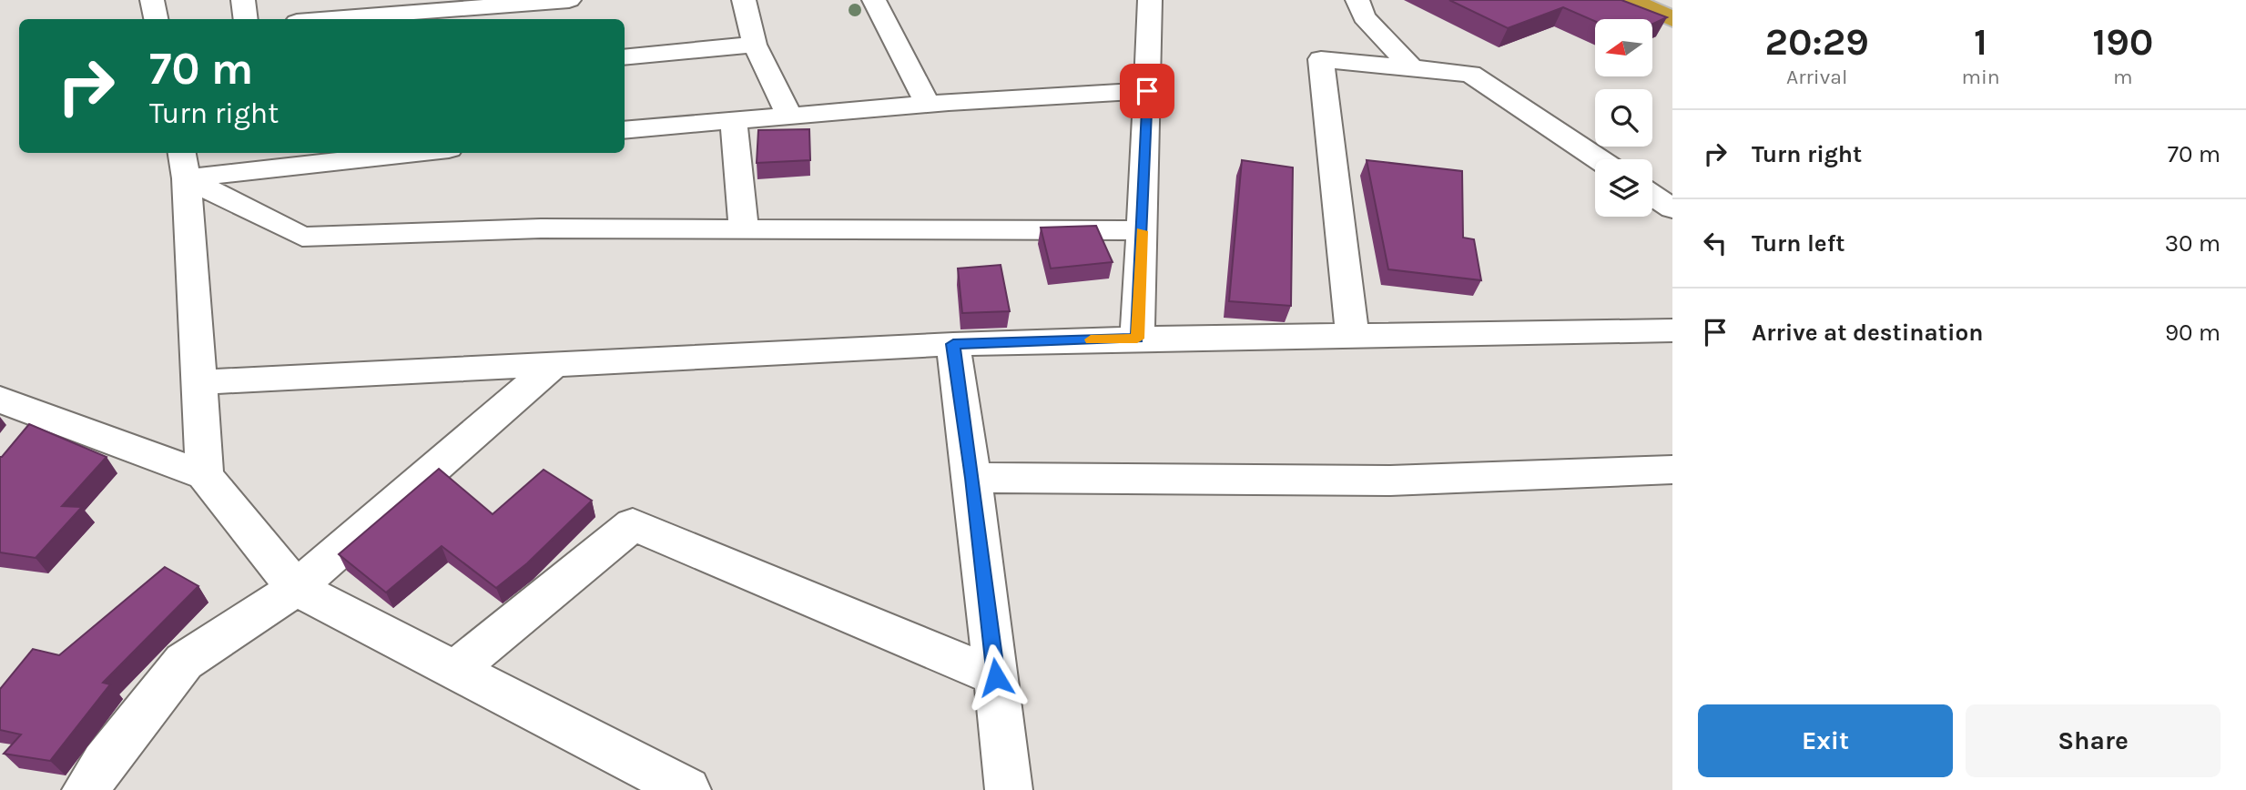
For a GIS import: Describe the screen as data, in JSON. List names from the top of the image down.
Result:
{
  "north": "left",
  "page": {
    "eta": [
      "20:29",
      "Arrival",
      "1",
      "min",
      "190",
      "m"
    ],
    "turn": ["70 m", "Turn right"],
    "list": [
      {
        "name": "Turn right",
        "value": "70 m"
      },
      {
        "name": "Turn left",
        "value": "30 m"
      },
      {
        "name": "Arrive at destination",
        "value": "90 m"
      }
    ],
    "buttons": ["Exit", "Share"]
  }
}
